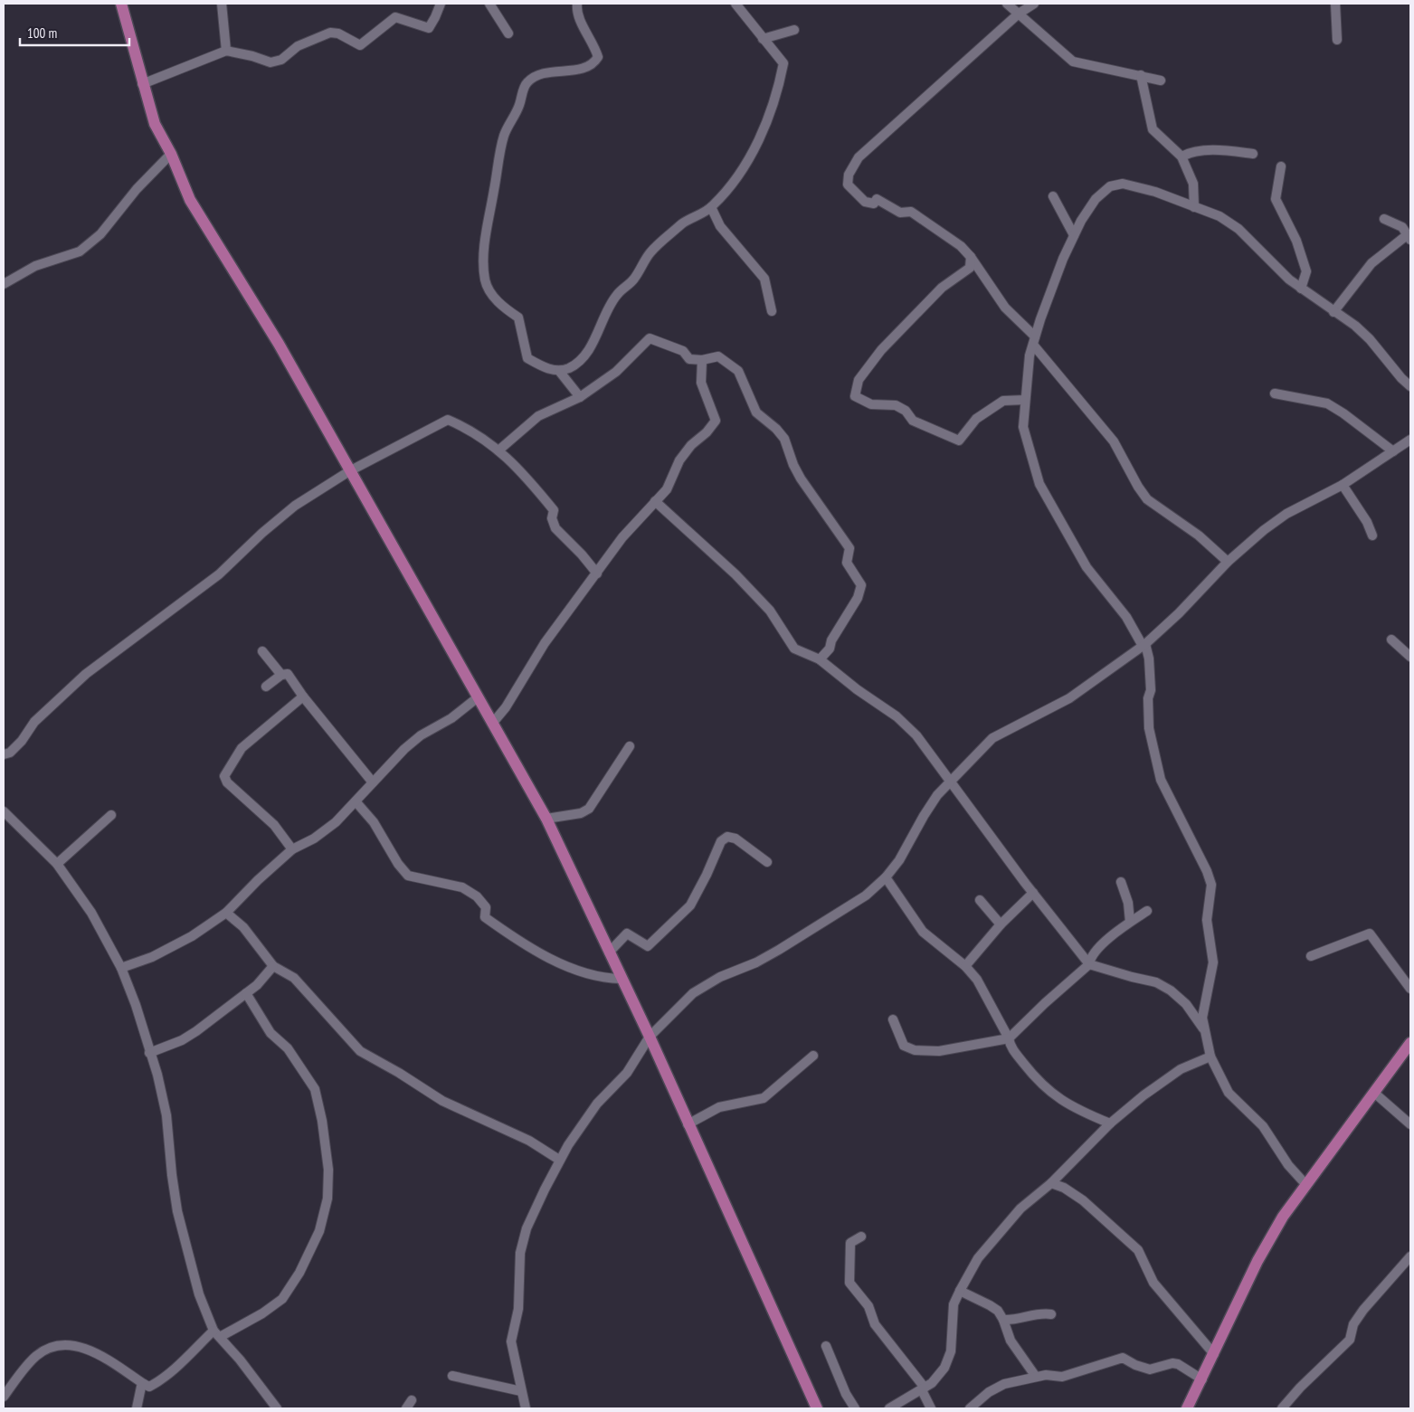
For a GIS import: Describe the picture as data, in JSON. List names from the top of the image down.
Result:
{
  "scale_bar": "100 m"
}
